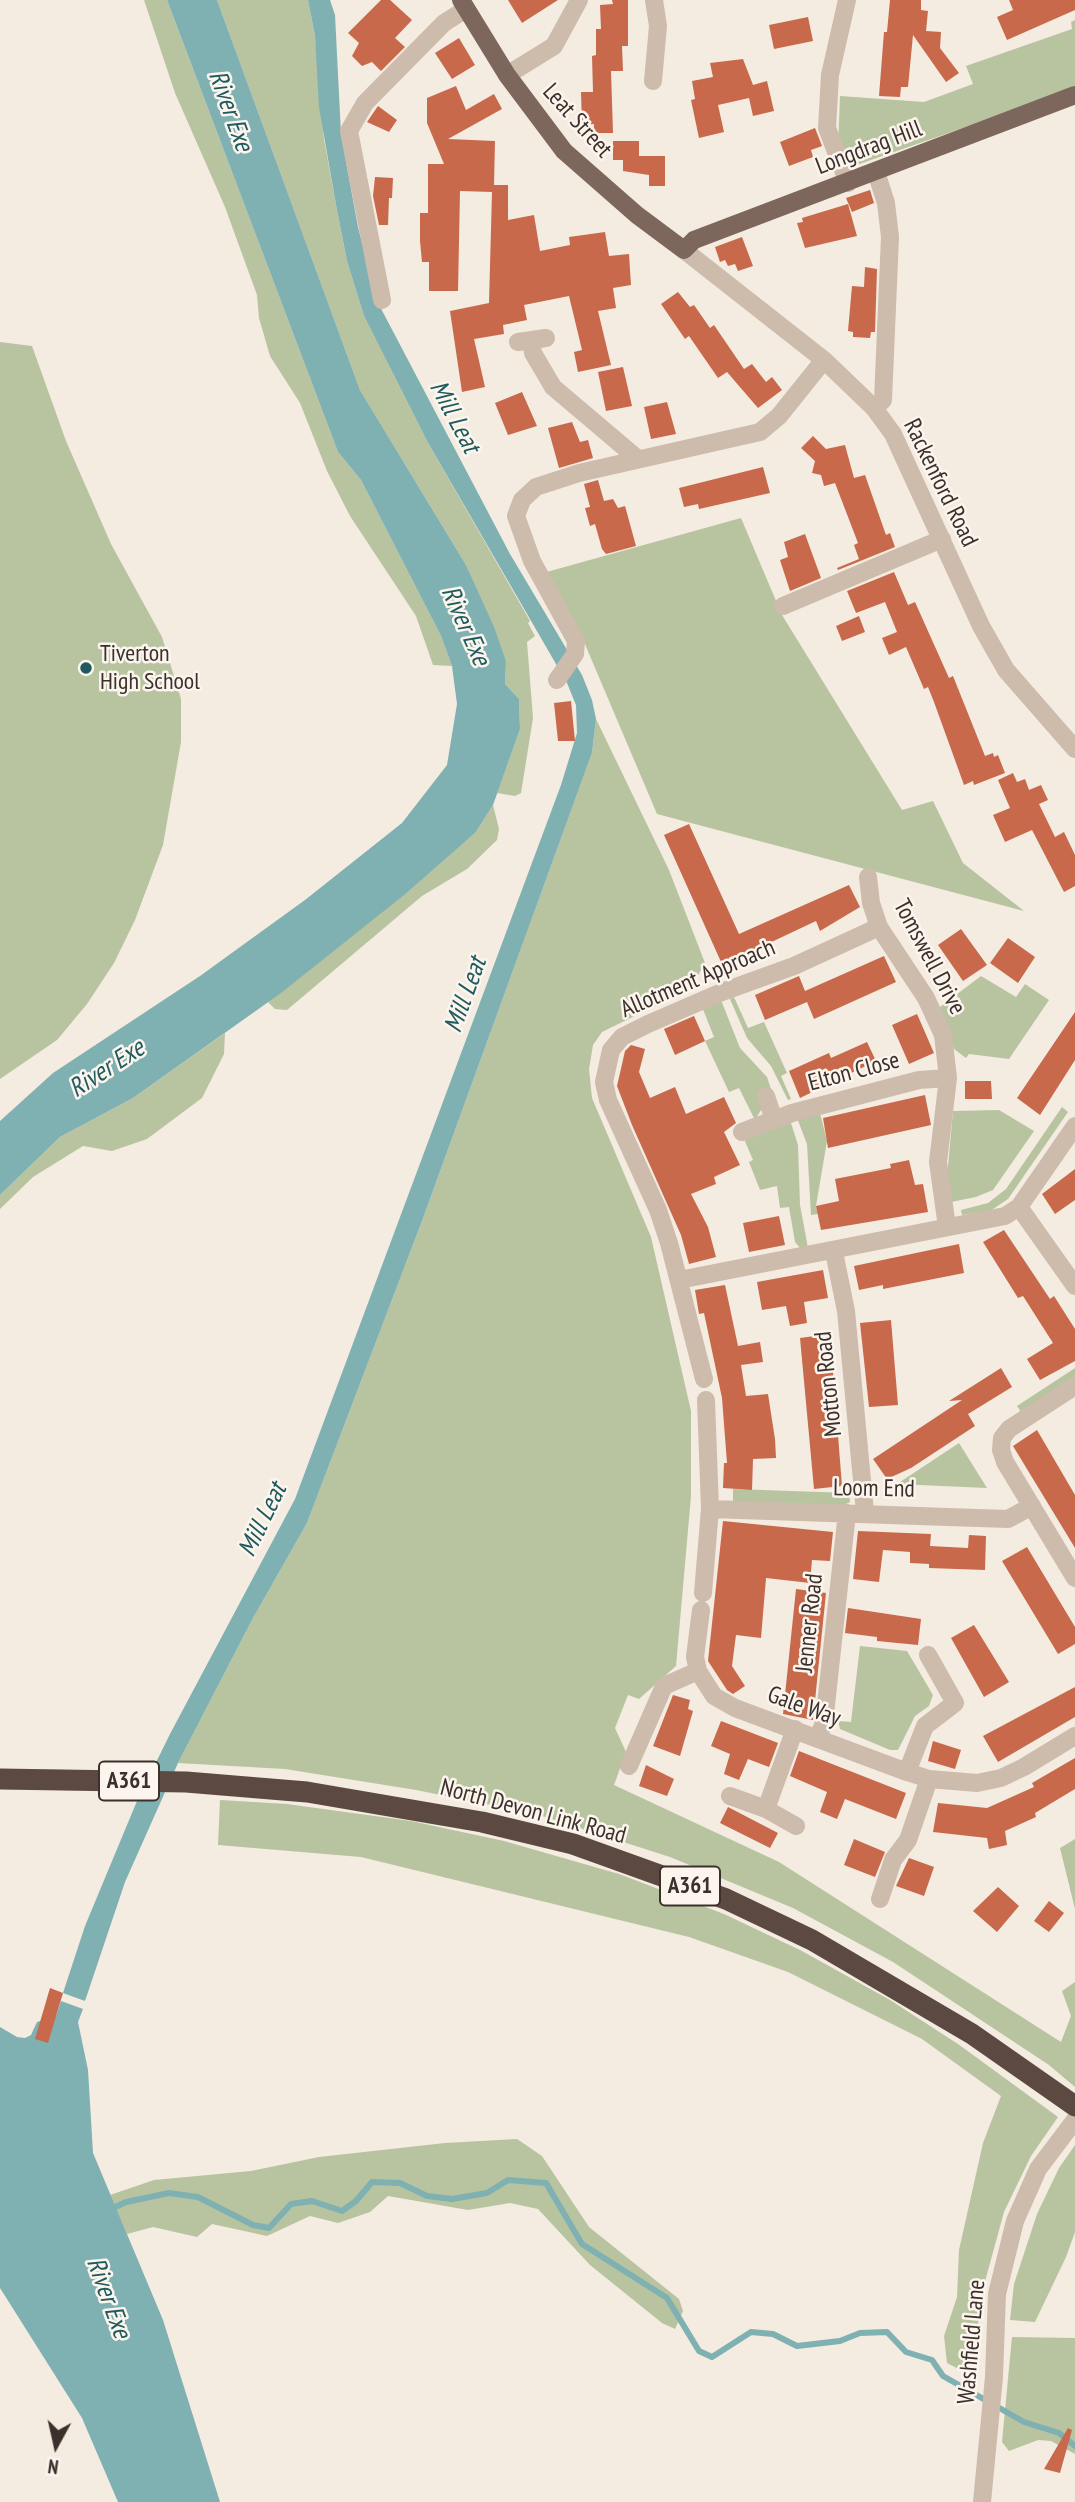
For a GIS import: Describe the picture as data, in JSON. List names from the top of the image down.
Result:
{
  "streets": {
    "highway": ["A361", "North Devon Link Road"],
    "main road": ["Leat Street", "Longdrag Hill"],
    "street": [
      "Rackenford Road",
      "Tomswell Drive",
      "Allotment Approach",
      "Elton Close",
      "Motton Road",
      "Loom End",
      "Jenner Road",
      "Gale Way",
      "Washfield Lane"
    ]
  },
  "crossings": [
    ["Leat Street", "Longdrag Hill"],
    ["Leat Street", "Rackenford Road"],
    ["Longdrag Hill", "Rackenford Road"],
    ["Tomswell Drive", "Allotment Approach"],
    ["Tomswell Drive", "Elton Close"],
    ["Motton Road", "Loom End"],
    ["Motton Road", "Jenner Road"],
    ["Loom End", "Jenner Road"],
    ["Jenner Road", "Gale Way"]
  ],
  "water": ["River Exe", "Mill Leat"],
  "places": ["Tiverton High School"],
  "north": "bottom"
}
